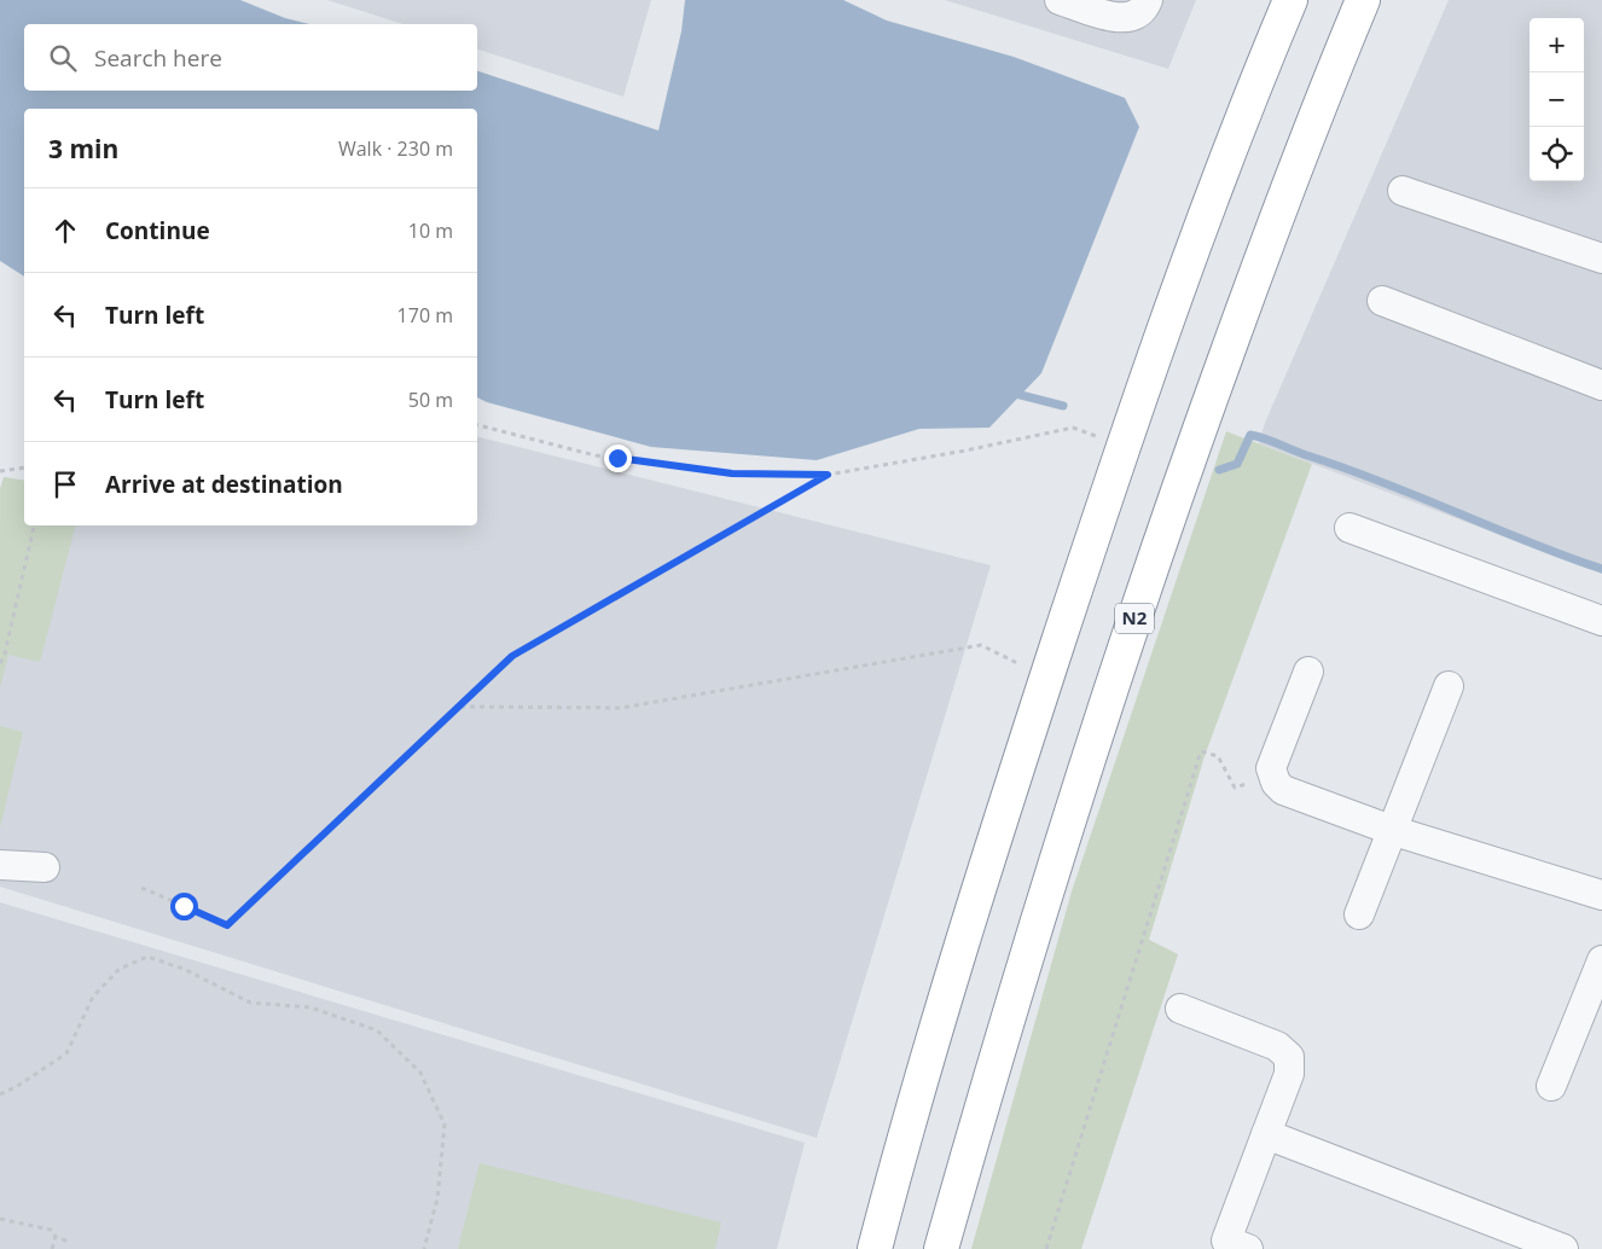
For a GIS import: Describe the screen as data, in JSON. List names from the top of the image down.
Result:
{
  "streets": {
    "highway": ["N2"]
  },
  "page": {
    "map_buttons": ["+", "−"],
    "search": "Search here",
    "heading": ["3 min", "Walk · 230 m"],
    "list": [
      ["Continue", "10 m"],
      ["Turn left", "170 m"],
      ["Turn left", "50 m"],
      "Arrive at destination"
    ]
  }
}
